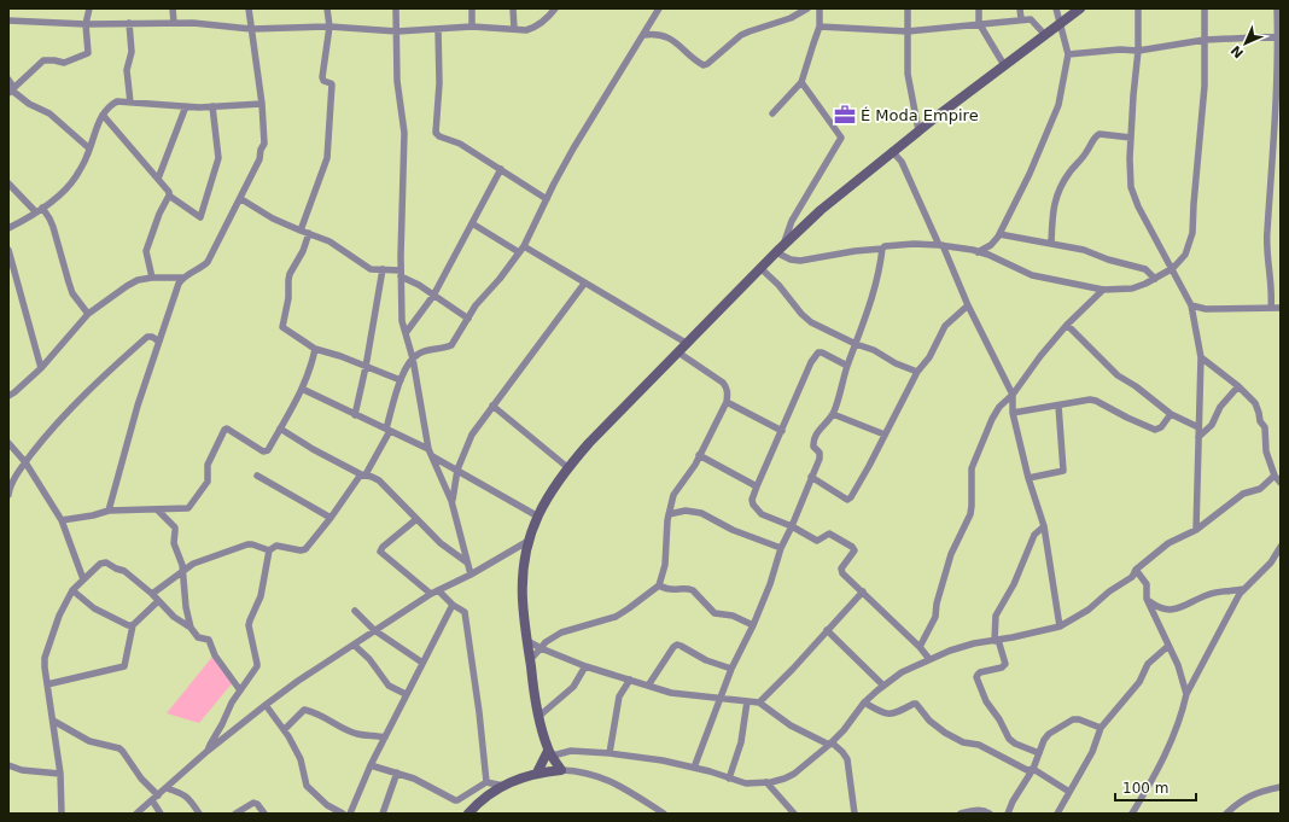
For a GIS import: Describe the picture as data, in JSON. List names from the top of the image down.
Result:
{
  "places": {
    "office": ["É Moda Empire"]
  },
  "scale_bar": "100 m",
  "north": "bottom left"
}
